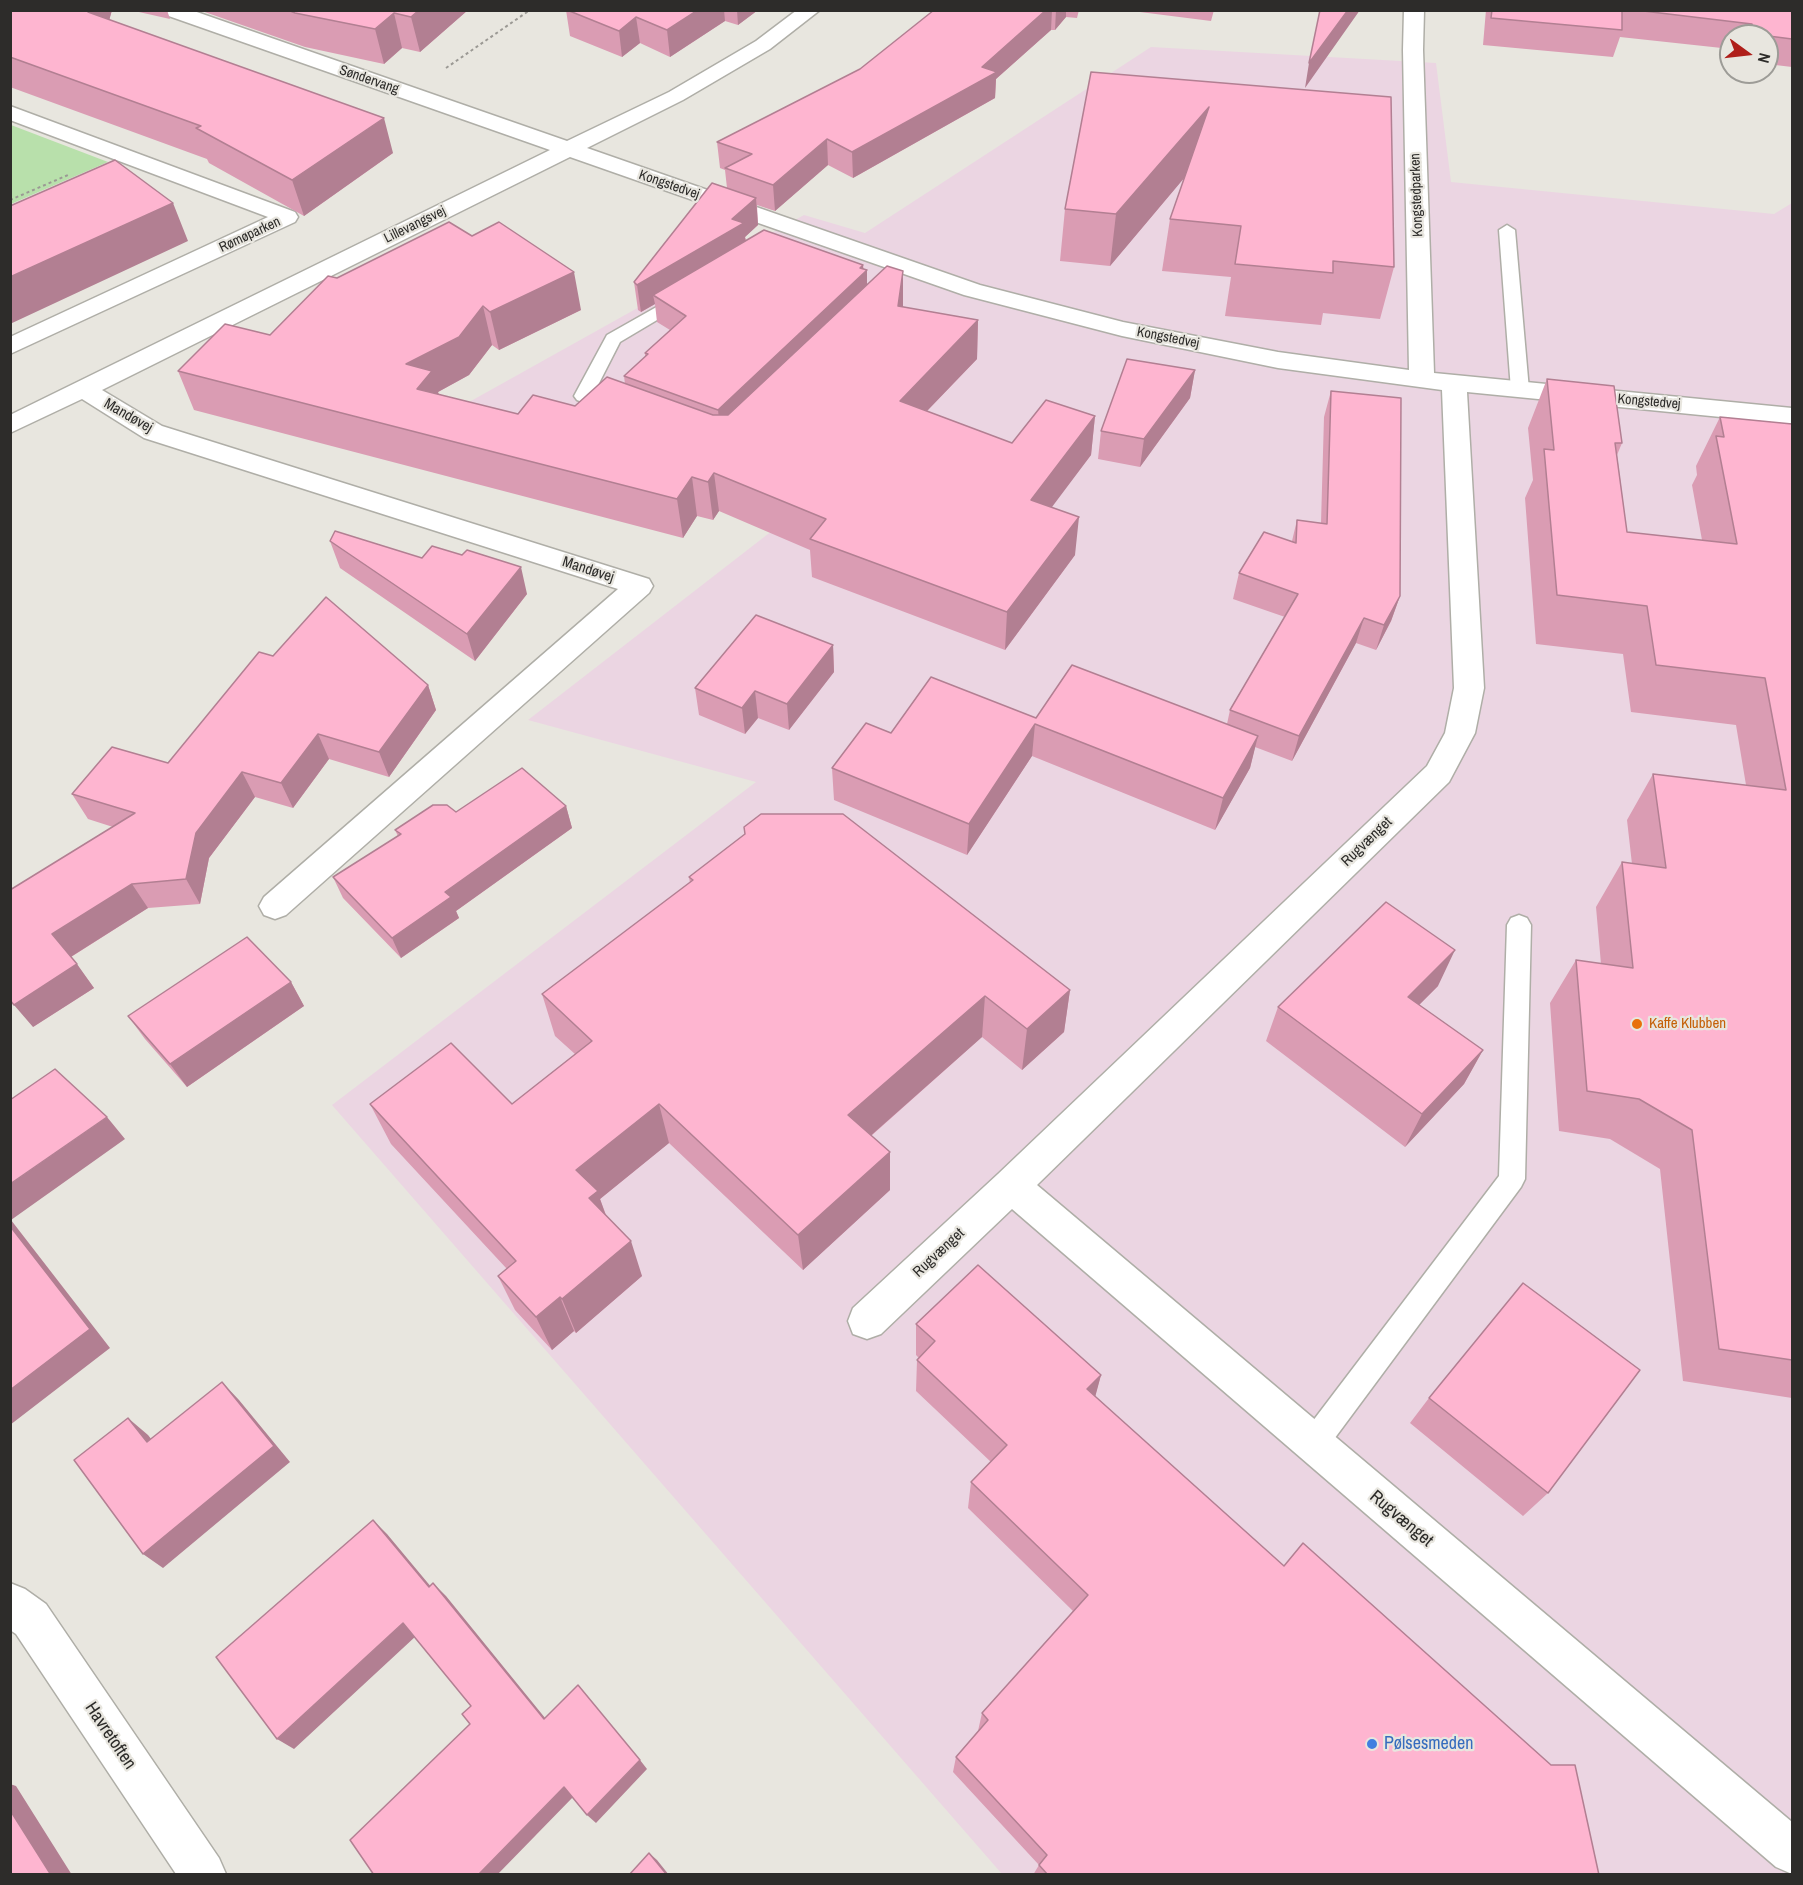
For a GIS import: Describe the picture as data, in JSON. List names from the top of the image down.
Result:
{
  "streets": {
    "street": [
      "Søndervang",
      "Kongstedvej",
      "Kongstedparken",
      "Lillevangsvej",
      "Rømøparken",
      "Mandøvej",
      "Rugvænget",
      "Havretoften"
    ]
  },
  "crossings": [
    ["Søndervang", "Kongstedvej"],
    ["Søndervang", "Lillevangsvej"],
    ["Kongstedvej", "Kongstedparken"],
    ["Kongstedvej", "Lillevangsvej"],
    ["Kongstedvej", "Rugvænget"],
    ["Lillevangsvej", "Mandøvej"]
  ],
  "places": ["Kaffe Klubben", "Pølsesmeden"],
  "north": "right"
}
